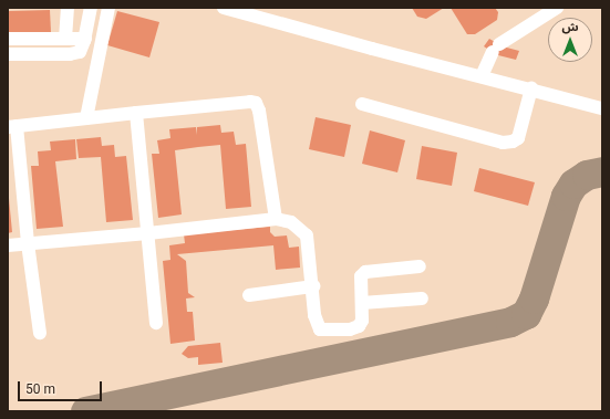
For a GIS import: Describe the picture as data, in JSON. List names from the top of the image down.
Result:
{
  "scale_bar": "50 m",
  "north": "top"
}
